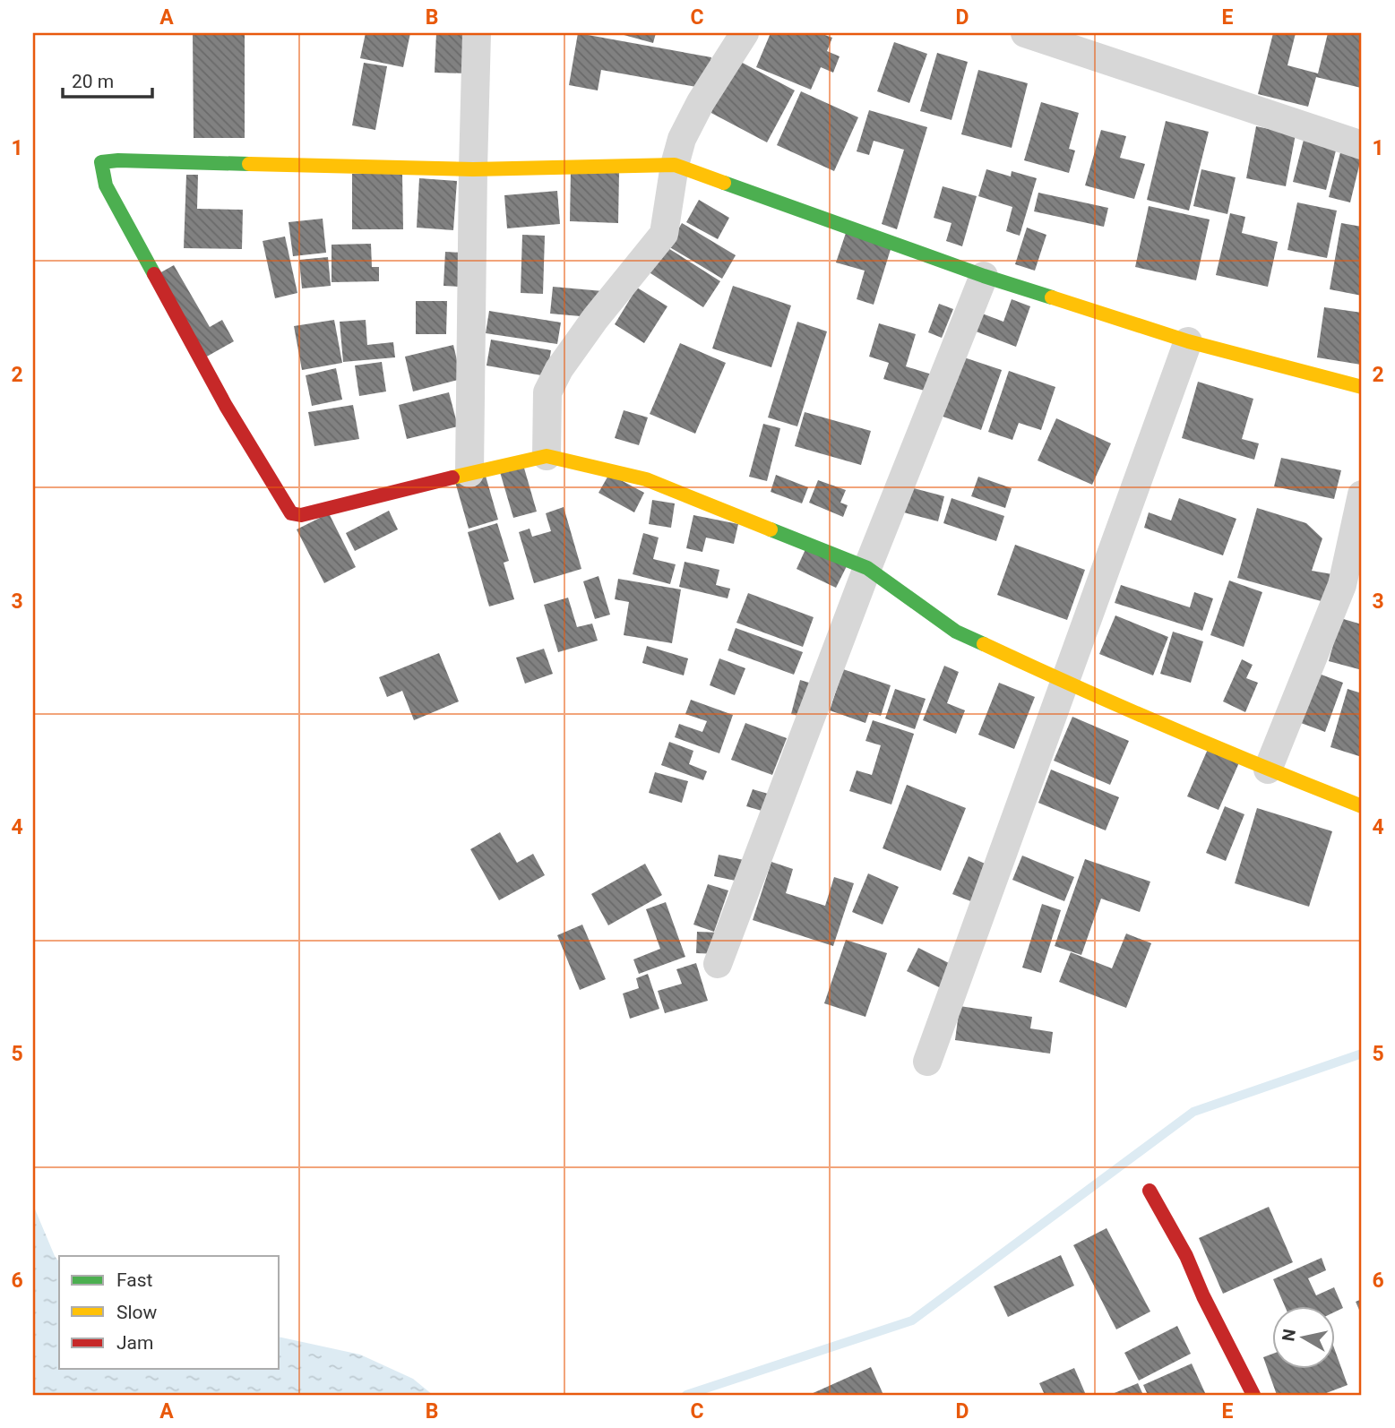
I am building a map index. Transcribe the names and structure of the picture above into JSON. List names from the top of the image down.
{
  "legend": ["Fast", "Slow", "Jam"],
  "scale_bar": "20 m",
  "north": "left",
  "grid": {
    "columns": [
      "A",
      "B",
      "C",
      "D",
      "E"
    ],
    "rows": [
      "1",
      "2",
      "3",
      "4",
      "5",
      "6"
    ]
  }
}
